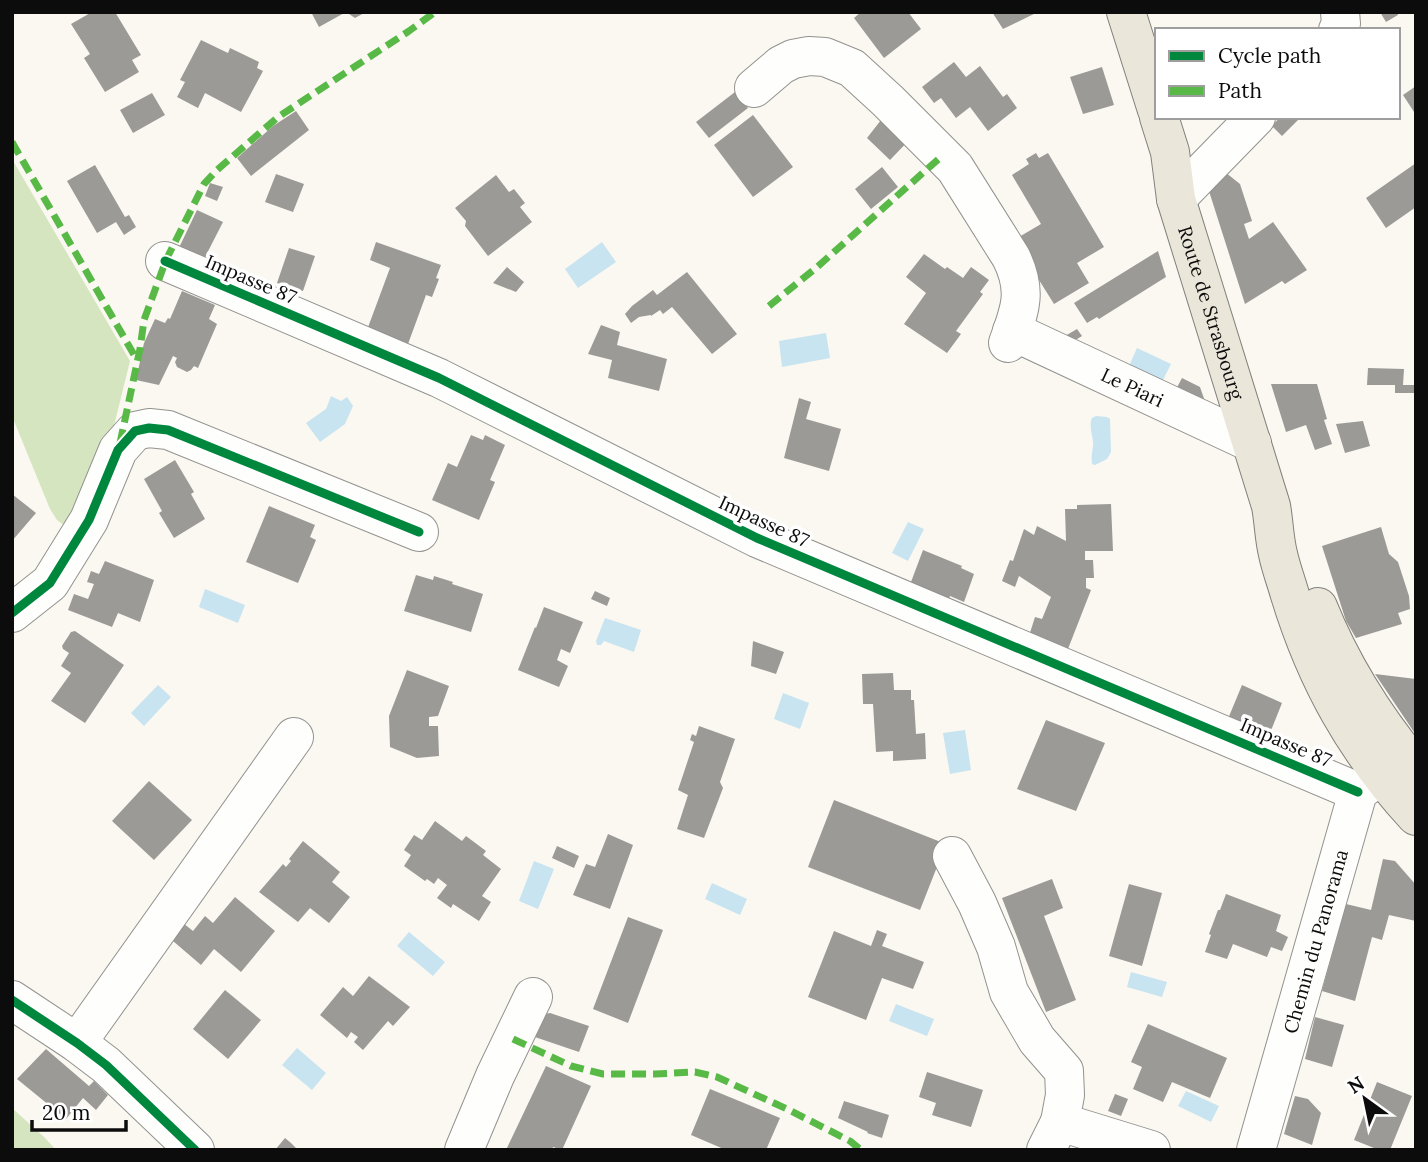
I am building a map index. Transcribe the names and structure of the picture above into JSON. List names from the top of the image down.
{
  "streets": {
    "main road": ["Route de Strasbourg"],
    "street": ["Impasse 87", "Le Piari", "Chemin du Panorama"]
  },
  "crossings": [
    ["Impasse 87", "Route de Strasbourg"],
    ["Impasse 87", "Chemin du Panorama"],
    ["Route de Strasbourg", "Le Piari"],
    ["Route de Strasbourg", "Chemin du Panorama"]
  ],
  "legend": ["Cycle path", "Path"],
  "scale_bar": "20 m",
  "north": "top left"
}
